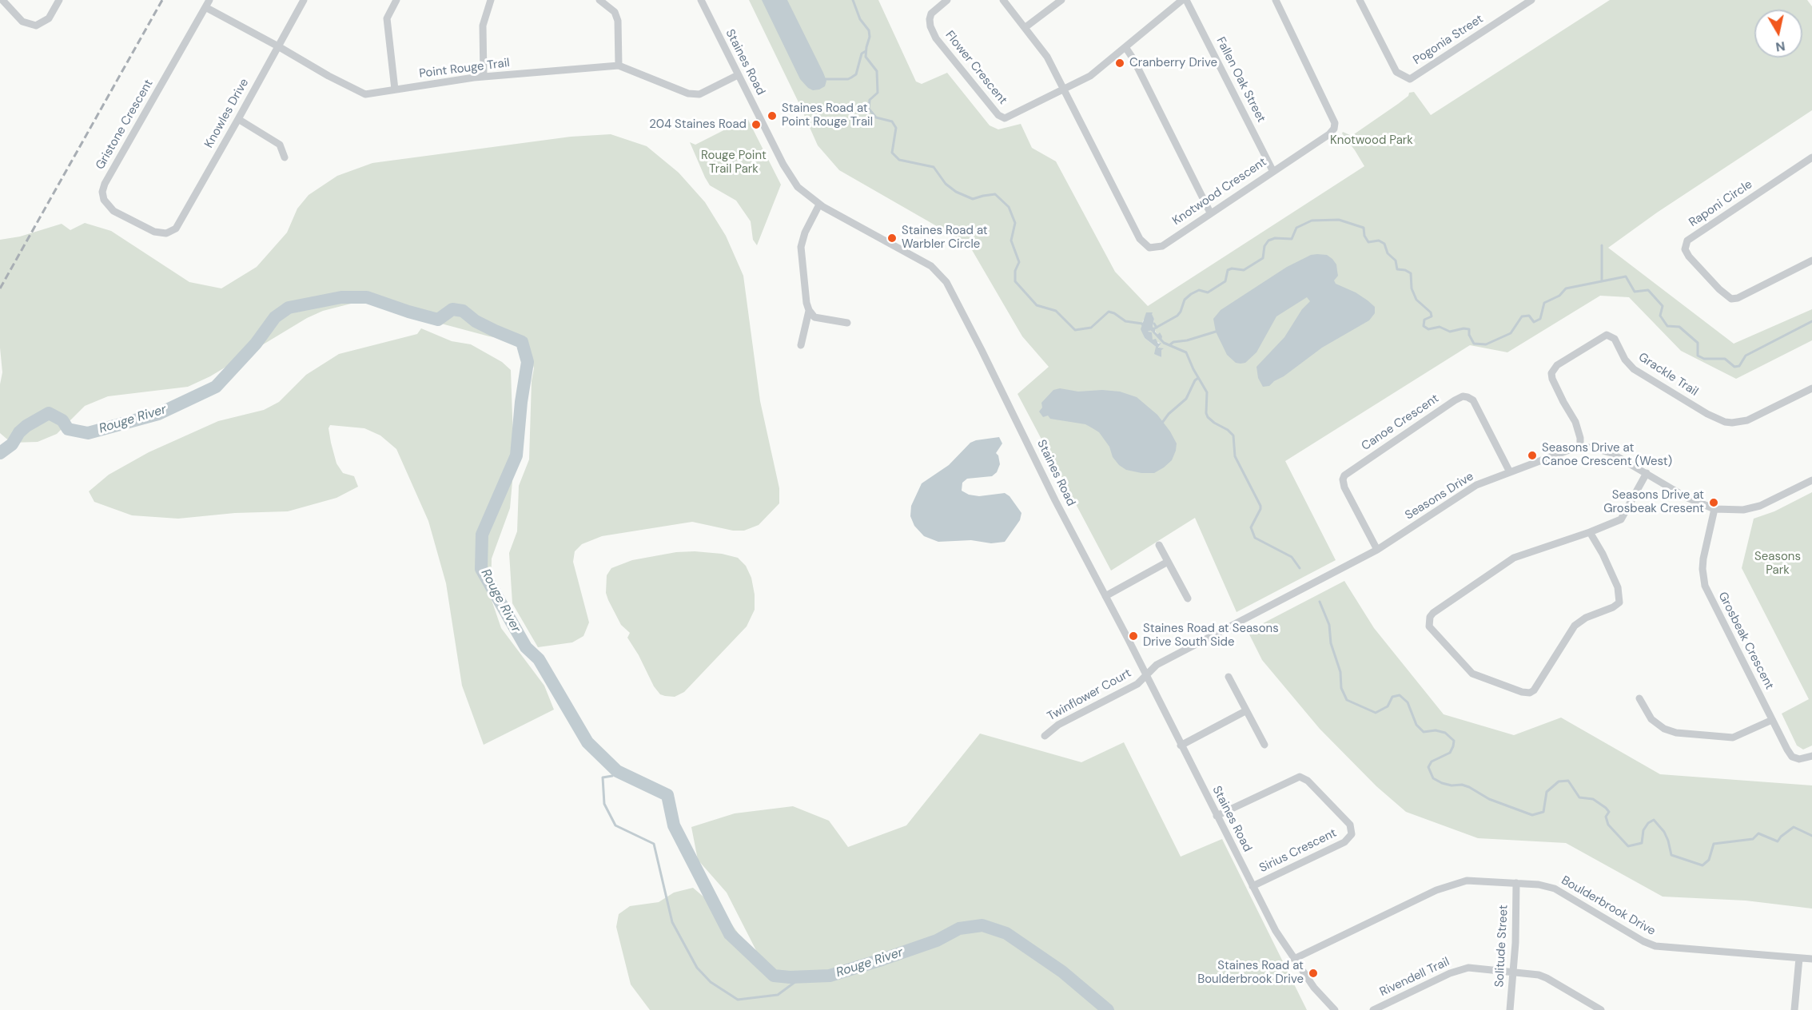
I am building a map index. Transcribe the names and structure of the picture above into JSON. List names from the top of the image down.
{
  "streets": {
    "street": [
      "Pogonia Street",
      "Staines Road",
      "Flower Crescent",
      "Point Rouge Trail",
      "Fallen Oak Street",
      "Knowles Drive",
      "Gristone Crescent",
      "Knotwood Crescent",
      "Raponi Circle",
      "Grackle Trail",
      "Canoe Crescent",
      "Seasons Drive",
      "Grosbeak Crescent",
      "Twinflower Court",
      "Sirius Crescent",
      "Boulderbrook Drive",
      "Solitude Street",
      "Rivendell Trail"
    ]
  },
  "crossings": [
    ["Staines Road", "Point Rouge Trail"],
    ["Staines Road", "Seasons Drive"],
    ["Staines Road", "Twinflower Court"],
    ["Staines Road", "Sirius Crescent"],
    ["Staines Road", "Boulderbrook Drive"],
    ["Flower Crescent", "Knotwood Crescent"],
    ["Point Rouge Trail", "Knowles Drive"],
    ["Point Rouge Trail", "Gristone Crescent"],
    ["Fallen Oak Street", "Knotwood Crescent"],
    ["Knowles Drive", "Gristone Crescent"],
    ["Grackle Trail", "Seasons Drive"],
    ["Canoe Crescent", "Seasons Drive"],
    ["Seasons Drive", "Twinflower Court"],
    ["Boulderbrook Drive", "Solitude Street"],
    ["Solitude Street", "Rivendell Trail"]
  ],
  "water": ["Rouge River"],
  "parks": ["Knotwood Park", "Rouge Point Trail Park", "Seasons Park"],
  "places": [
    "Cranberry Drive",
    "Staines Road at Point Rouge Trail",
    "204 Staines Road",
    "Staines Road at Warbler Circle",
    "Seasons Drive at Canoe Crescent (West)",
    "Seasons Drive at Grosbeak Cresent",
    "Staines Road at Seasons Drive South Side",
    "Staines Road at Boulderbrook Drive"
  ],
  "north": "bottom"
}
